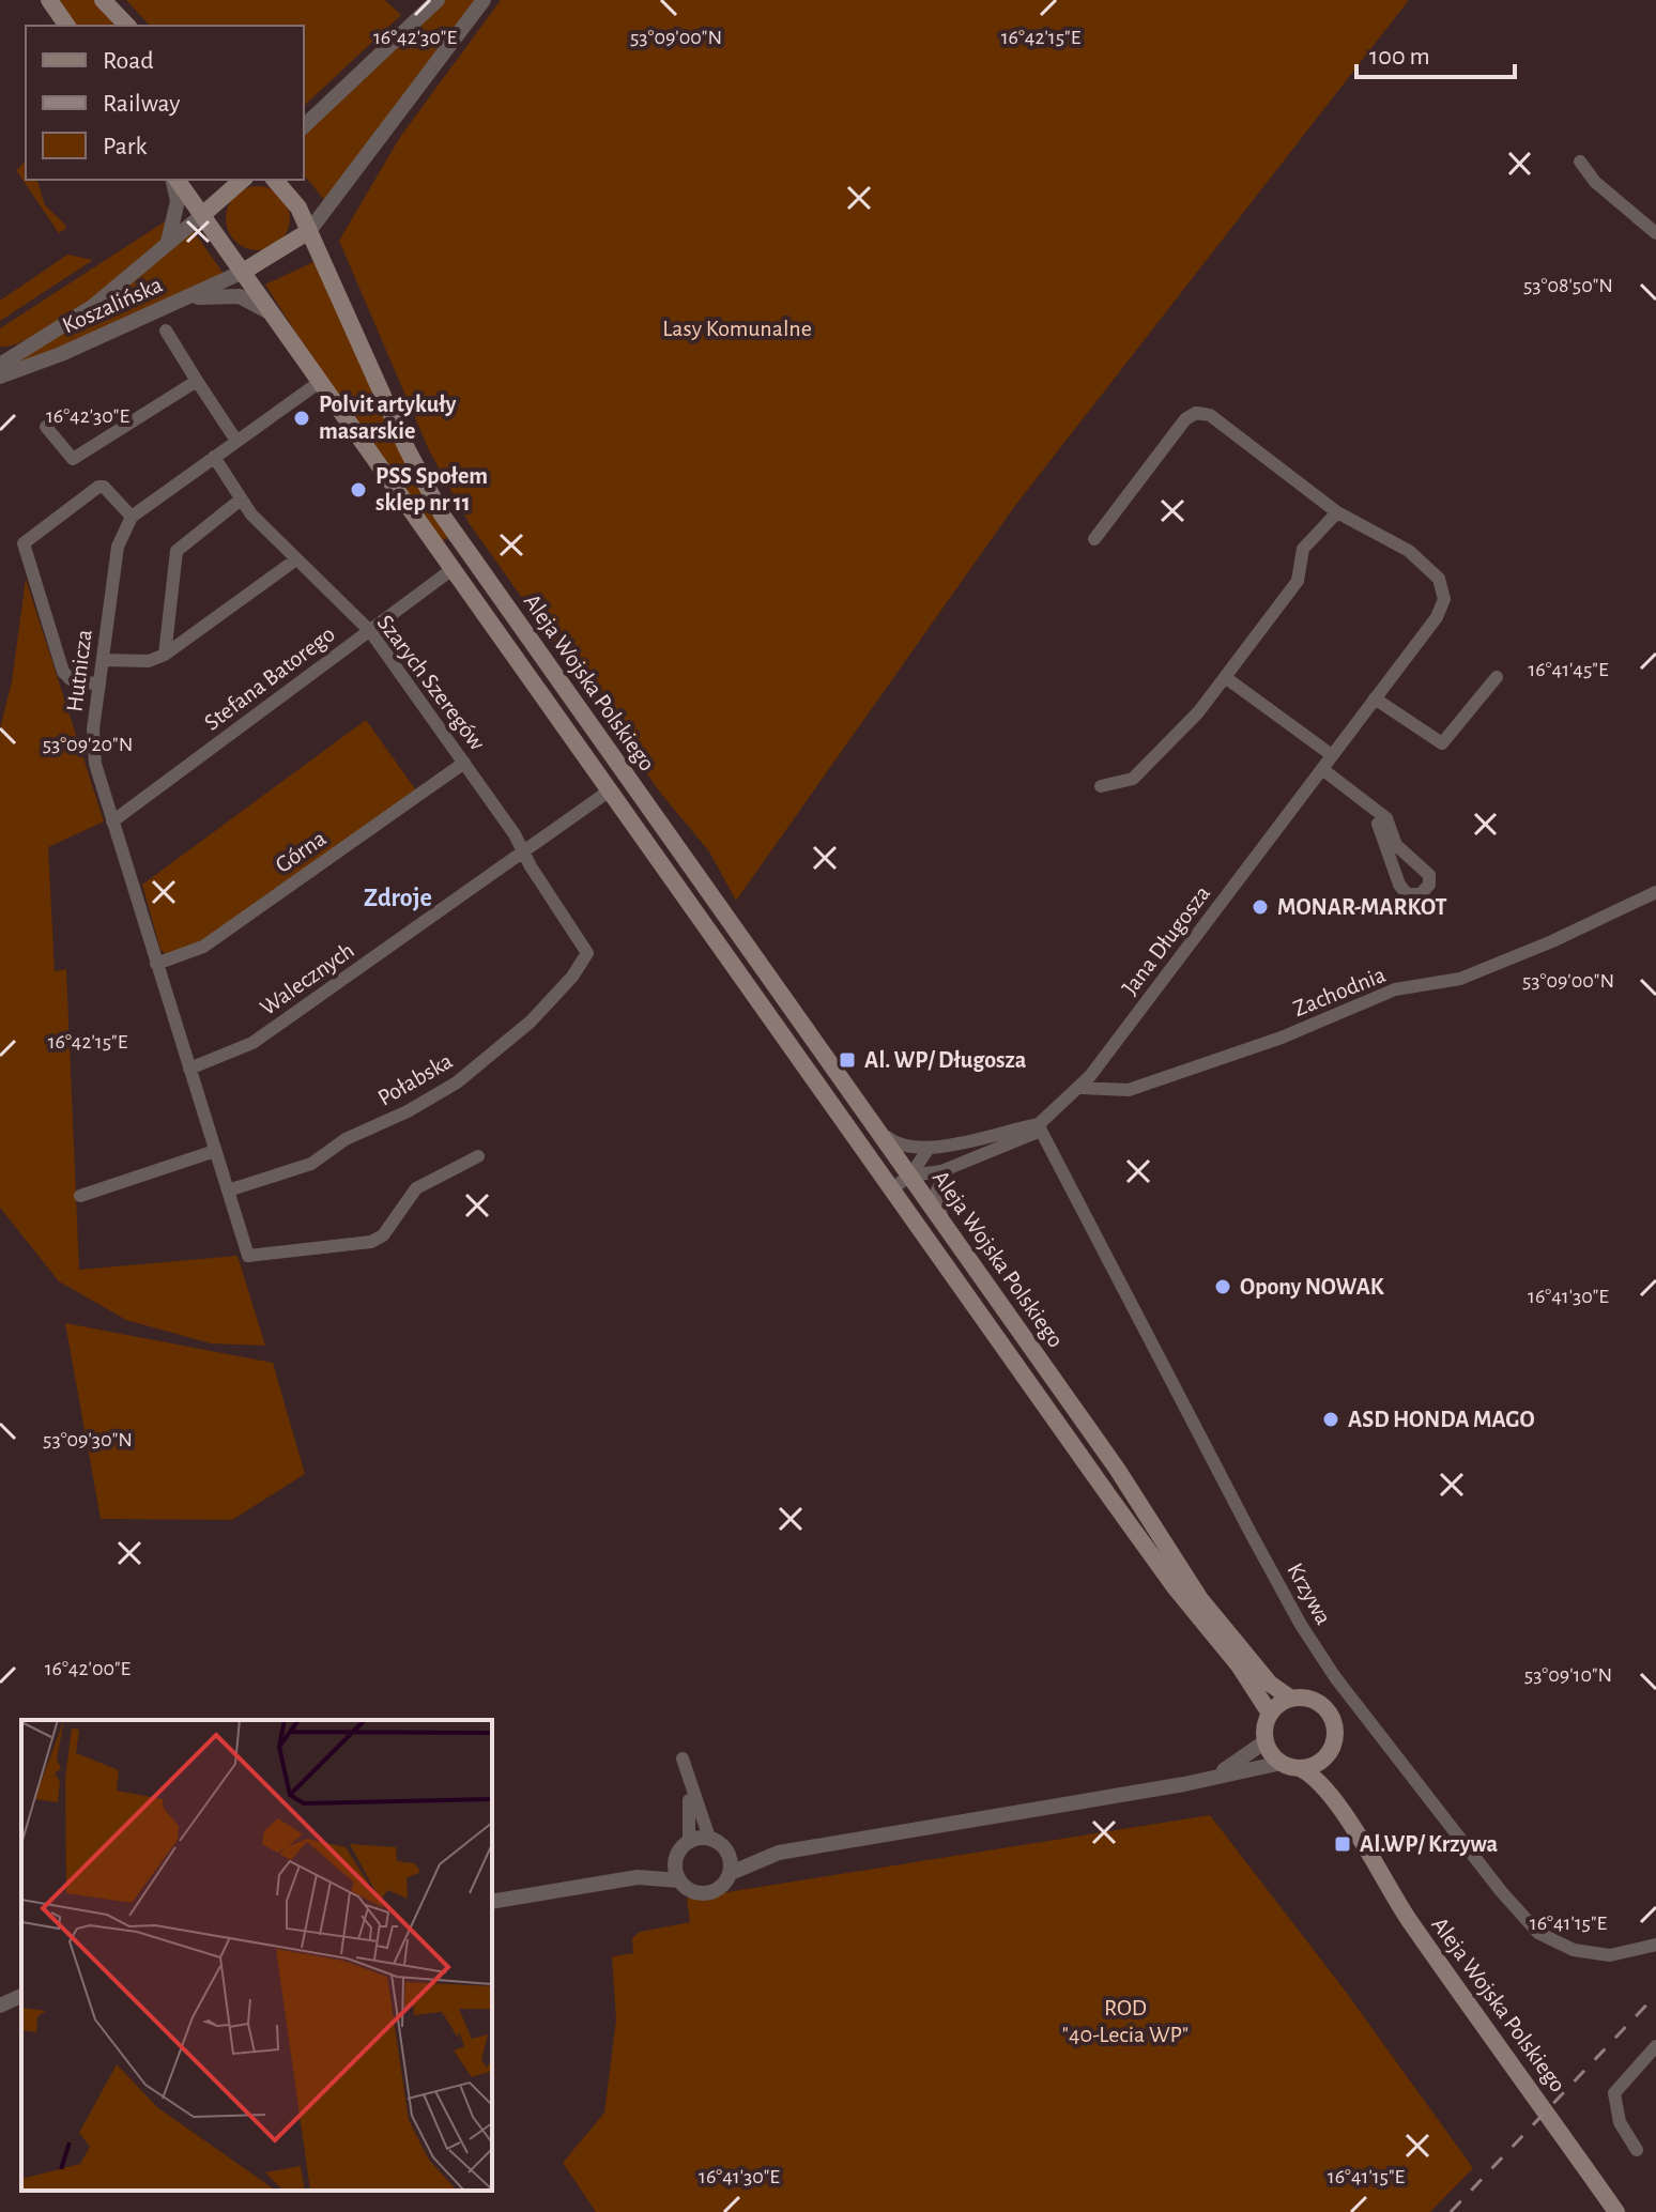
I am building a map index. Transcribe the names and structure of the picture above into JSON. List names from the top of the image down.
{
  "streets": {
    "main road": ["Aleja Wojska Polskiego"],
    "street": [
      "Koszalińska",
      "Hutnicza",
      "Stefana Batorego",
      "Szarych Szeregów",
      "Górna",
      "Jana Długosza",
      "Walecznych",
      "Zachodnia",
      "Połabska",
      "Krzywa"
    ]
  },
  "crossings": [
    ["Koszalińska", "Aleja Wojska Polskiego"],
    ["Hutnicza", "Stefana Batorego"],
    ["Hutnicza", "Górna"],
    ["Hutnicza", "Walecznych"],
    ["Hutnicza", "Połabska"],
    ["Stefana Batorego", "Szarych Szeregów"],
    ["Stefana Batorego", "Aleja Wojska Polskiego"],
    ["Szarych Szeregów", "Górna"],
    ["Szarych Szeregów", "Walecznych"],
    ["Szarych Szeregów", "Połabska"],
    ["Aleja Wojska Polskiego", "Walecznych"],
    ["Jana Długosza", "Zachodnia"],
    ["Jana Długosza", "Krzywa"]
  ],
  "districts": ["Zdroje"],
  "parks": ["Lasy Komunalne", "ROD \"40-Lecia WP\""],
  "places": {
    "other": [
      "Polvit artykuły masarskie",
      "PSS Społem sklep nr 11",
      "MONAR-MARKOT",
      "Opony NOWAK",
      "ASD HONDA MAGO"
    ],
    "transit": ["Al. WP/ Długosza", "Al.WP/ Krzywa"]
  },
  "legend": ["Road", "Railway", "Park"],
  "scale_bar": "100 m",
  "coordinates": [
    "16°42'30\"E",
    "53°09'00\"N",
    "16°42'15\"E",
    "53°08'50\"N",
    "16°41'45\"E",
    "53°09'20\"N",
    "16°41'30\"E",
    "53°09'30\"N",
    "16°42'00\"E",
    "53°09'10\"N",
    "16°41'15\"E"
  ]
}
